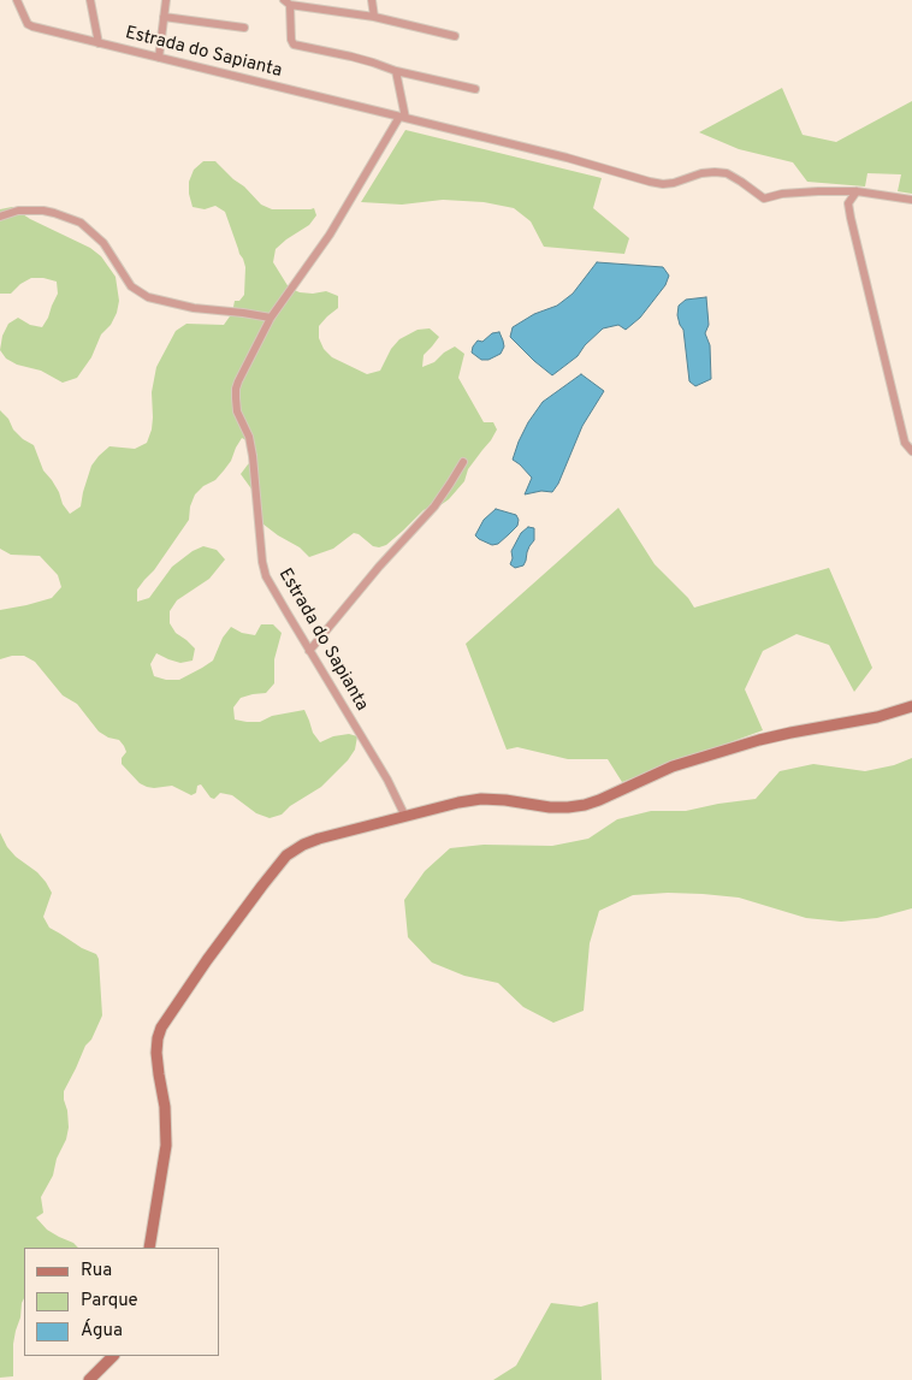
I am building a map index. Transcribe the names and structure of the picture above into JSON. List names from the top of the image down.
{
  "streets": {
    "street": ["Estrada do Sapianta"]
  },
  "legend": ["Rua", "Parque", "Água"]
}
